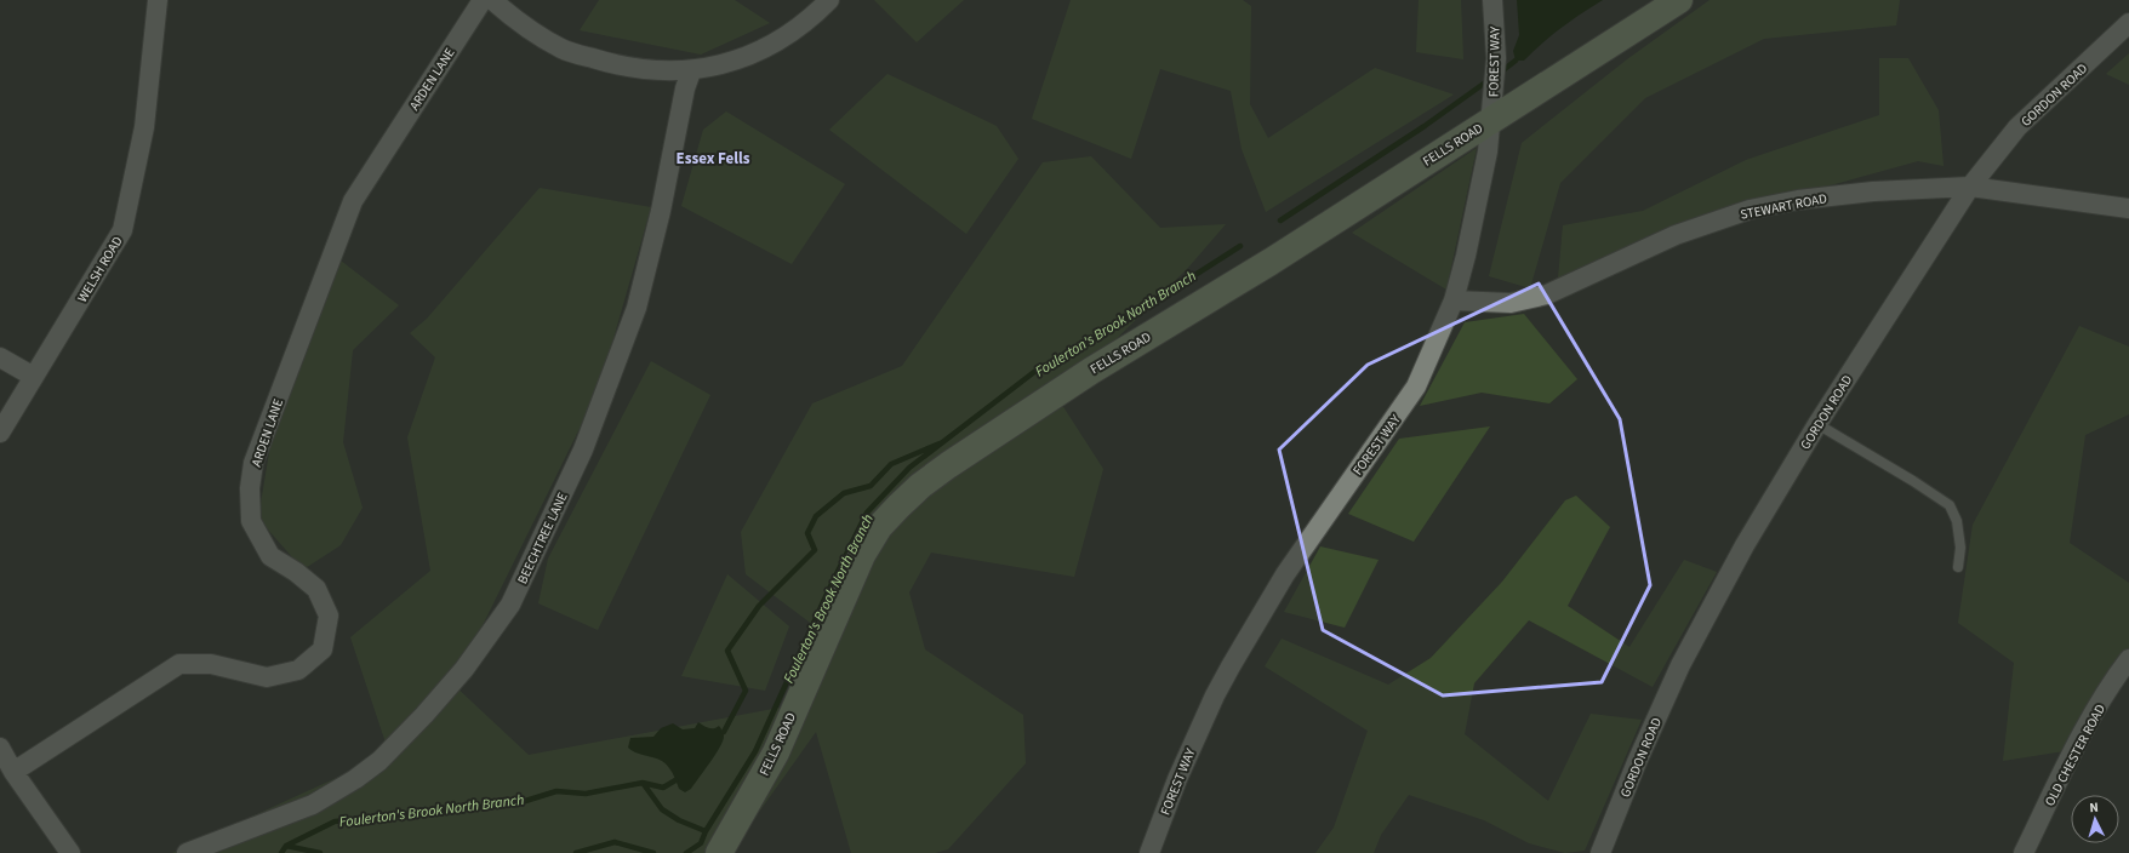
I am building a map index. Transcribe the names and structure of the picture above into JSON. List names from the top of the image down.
{
  "streets": {
    "street": [
      "FOREST WAY",
      "ARDEN LANE",
      "GORDON ROAD",
      "FELLS ROAD",
      "STEWART ROAD",
      "WELSH ROAD",
      "BEECHTREE LANE",
      "OLD CHESTER ROAD"
    ]
  },
  "crossings": [
    ["FOREST WAY", "FELLS ROAD"],
    ["FOREST WAY", "STEWART ROAD"],
    ["GORDON ROAD", "STEWART ROAD"]
  ],
  "districts": ["Essex Fells"],
  "water": ["Foulerton's Brook North Branch"],
  "north": "top"
}
